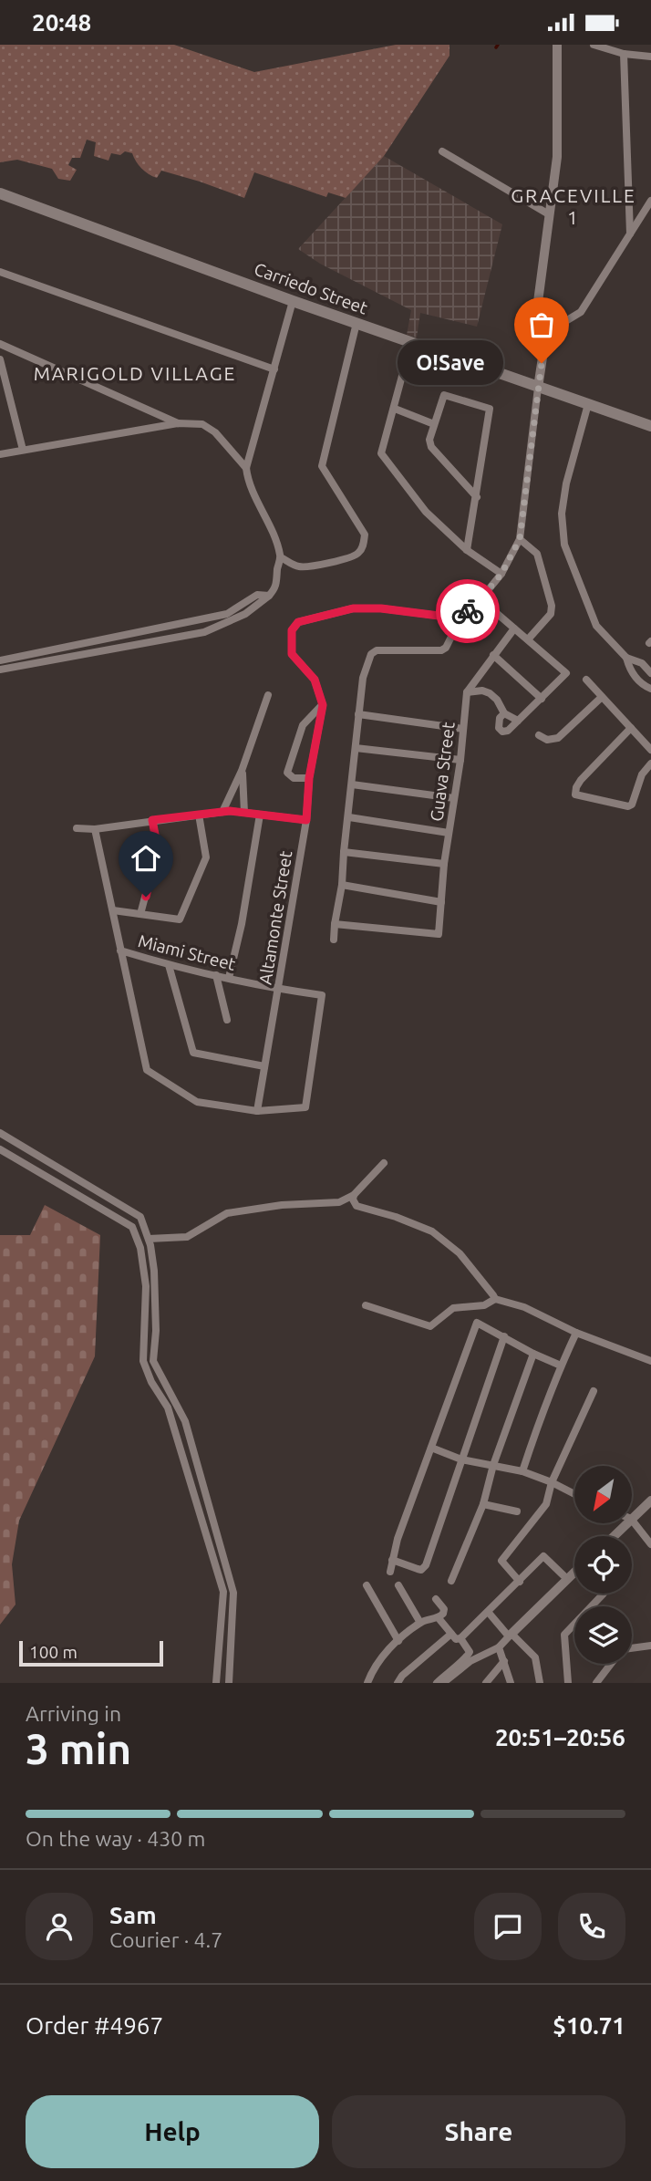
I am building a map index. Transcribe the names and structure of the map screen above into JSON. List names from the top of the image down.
{
  "streets": {
    "main road": ["Carriedo Street"],
    "street": ["Guava Street", "Altamonte Street", "Miami Street"]
  },
  "crossings": [
    ["Altamonte Street", "Miami Street"]
  ],
  "districts": ["GRACEVILLE 1", "MARIGOLD VILLAGE"],
  "places": ["O!Save"],
  "scale_bar": "100 m",
  "north": "bottom left",
  "page": {
    "status": "20:48",
    "bubble": "O!Save",
    "scale": "100 m",
    "heading": ["3 min", "Arriving in", "20:51–20:56"],
    "panel": [
      "Sam",
      "Courier · 4.7",
      "Order #4967",
      "$10.71"
    ],
    "bar": "On the way · 430 m",
    "buttons": ["Help", "Share"]
  }
}
